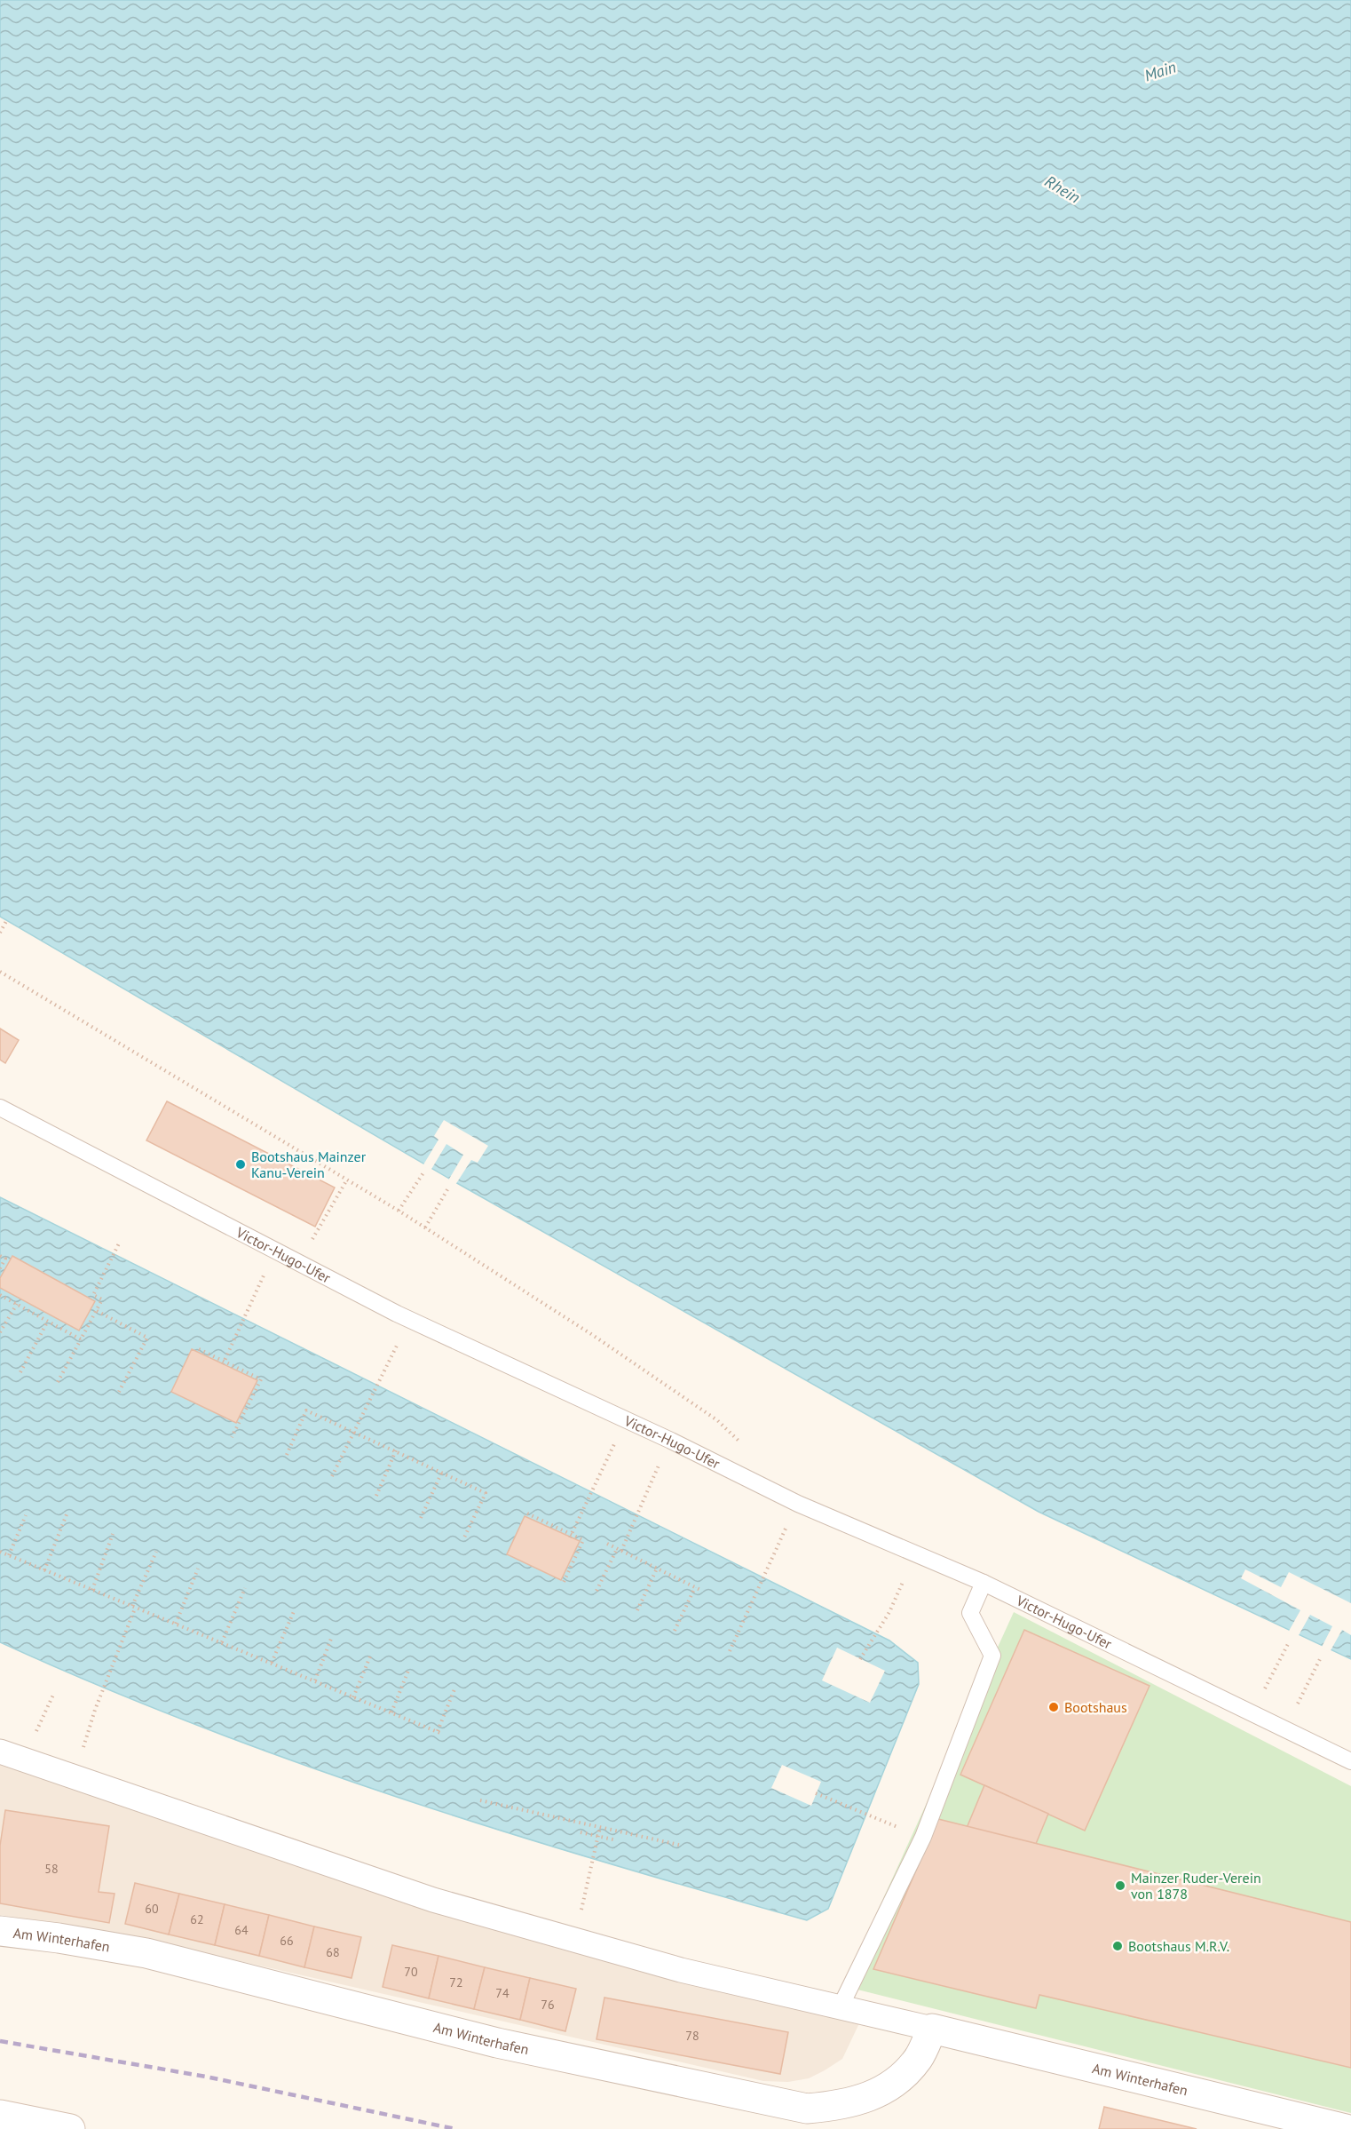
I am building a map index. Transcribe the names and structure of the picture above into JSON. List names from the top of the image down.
{
  "streets": {
    "street": ["Am Winterhafen"],
    "lane": ["Victor-Hugo-Ufer"]
  },
  "water": ["Main", "Rhein"],
  "places": [
    "Bootshaus Mainzer Kanu-Verein",
    "Bootshaus",
    "Mainzer Ruder-Verein von 1878",
    "Bootshaus M.R.V."
  ],
  "house_numbers": [
    "58",
    "60",
    "62",
    "64",
    "66",
    "68",
    "70",
    "72",
    "74",
    "76",
    "78"
  ]
}
